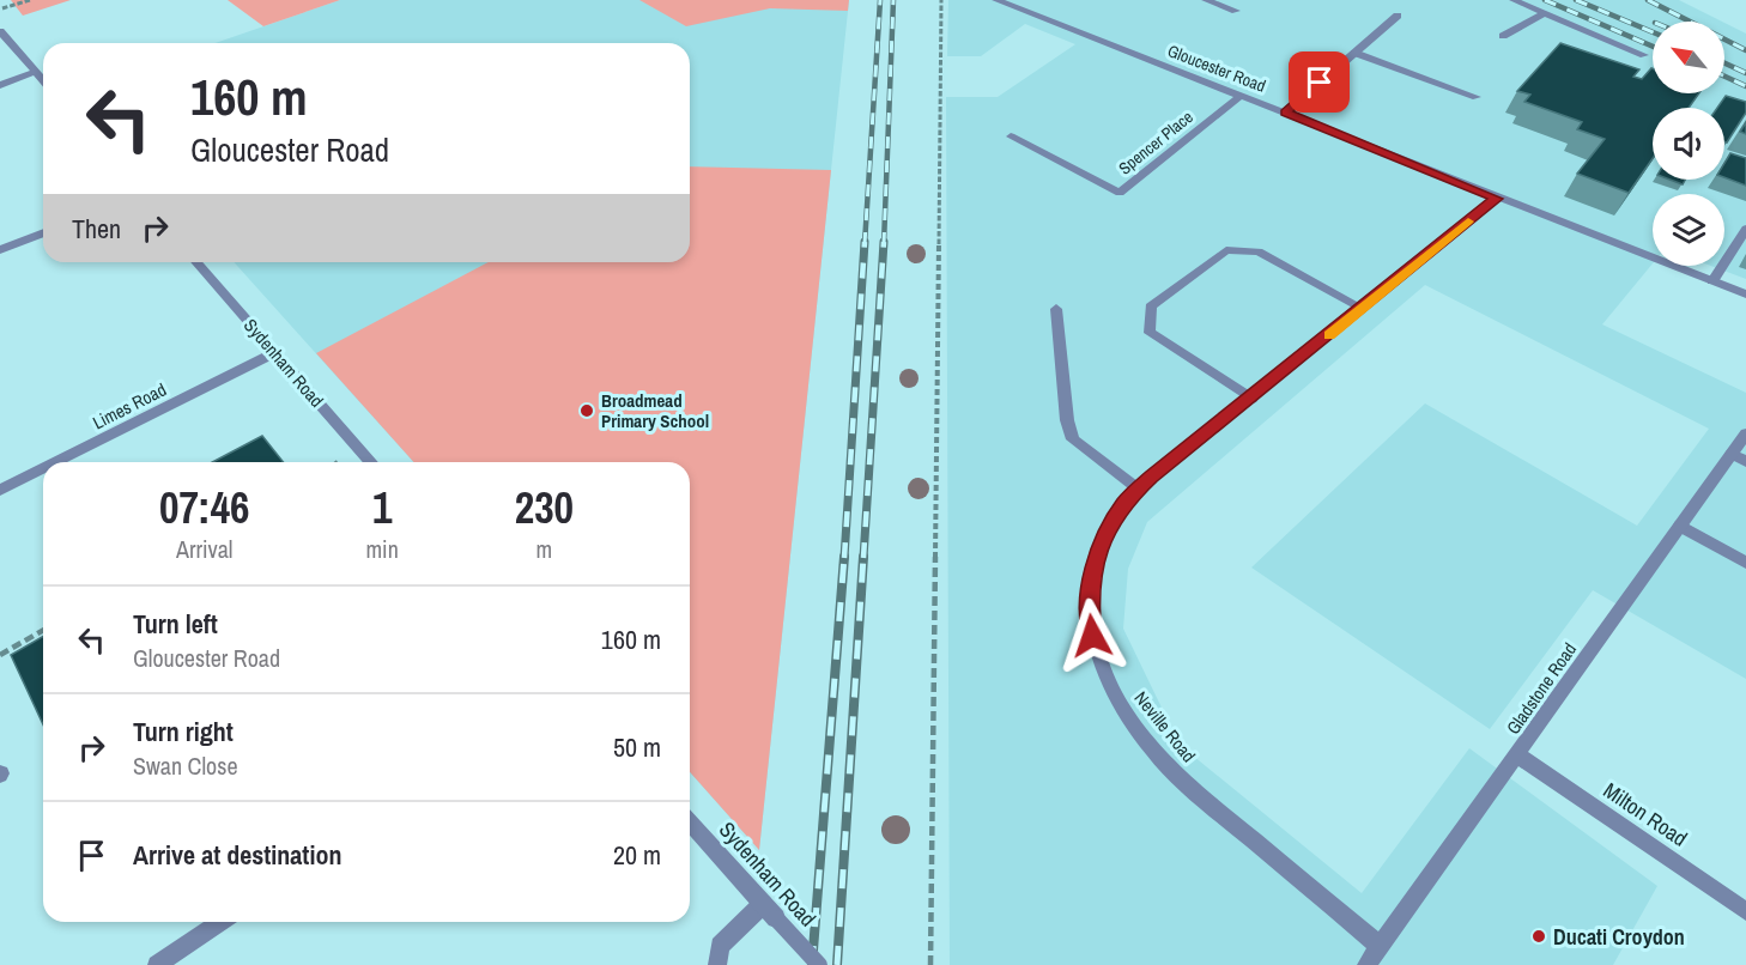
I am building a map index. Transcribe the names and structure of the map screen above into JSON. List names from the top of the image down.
{
  "streets": {
    "street": [
      "Gloucester Road",
      "Spencer Place",
      "Sydenham Road",
      "Limes Road",
      "Gladstone Road",
      "Neville Road",
      "Milton Road"
    ]
  },
  "crossings": [
    ["Gloucester Road", "Spencer Place"],
    ["Gloucester Road", "Neville Road"],
    ["Sydenham Road", "Limes Road"],
    ["Gladstone Road", "Neville Road"],
    ["Gladstone Road", "Milton Road"]
  ],
  "places": ["Broadmead Primary School", "Ducati Croydon"],
  "north": "top left",
  "page": {
    "turn": ["160 m", "Gloucester Road"],
    "then": "Then",
    "eta": [
      "07:46",
      "Arrival",
      "1",
      "min",
      "230",
      "m"
    ],
    "list": [
      {
        "name": "Turn left",
        "note": "Gloucester Road",
        "value": "160 m"
      },
      {
        "name": "Turn right",
        "note": "Swan Close",
        "value": "50 m"
      },
      {
        "name": "Arrive at destination",
        "value": "20 m"
      }
    ]
  }
}
